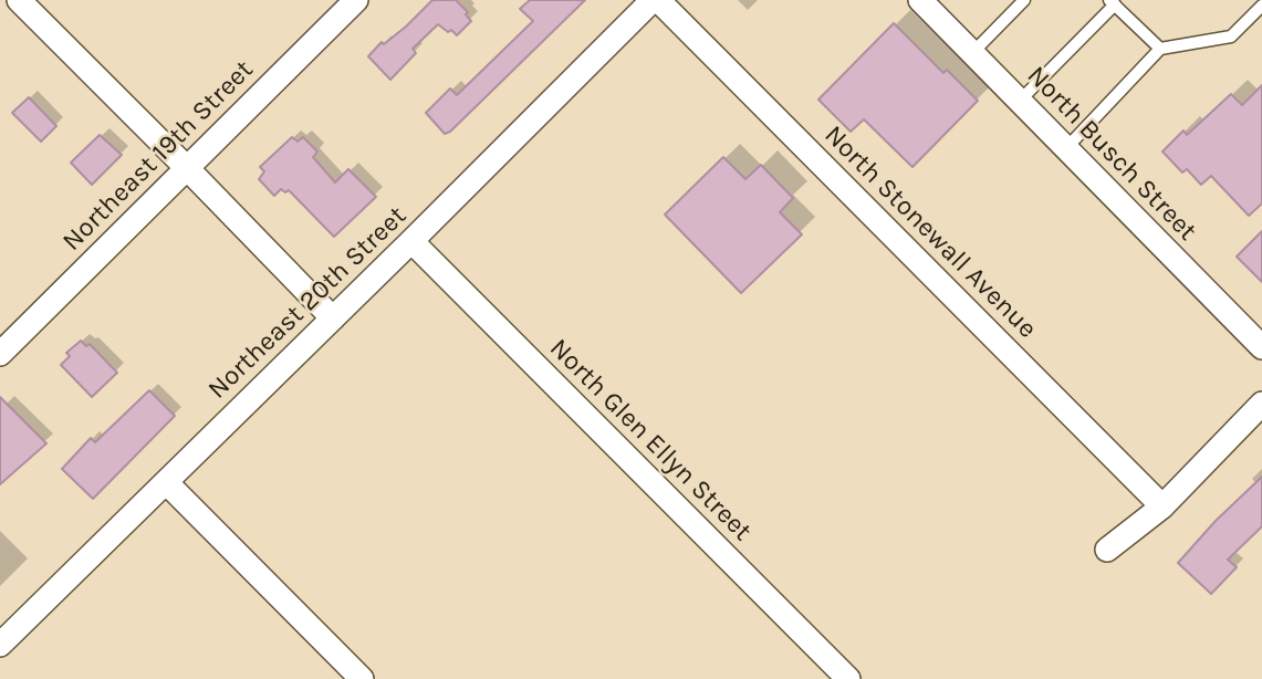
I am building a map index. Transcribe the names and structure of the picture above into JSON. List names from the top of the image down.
{
  "streets": {
    "street": [
      "North Busch Street",
      "Northeast 19th Street",
      "North Stonewall Avenue",
      "Northeast 20th Street",
      "North Glen Ellyn Street"
    ]
  },
  "crossings": [
    ["North Stonewall Avenue", "Northeast 20th Street"],
    ["Northeast 20th Street", "North Glen Ellyn Street"]
  ]
}
